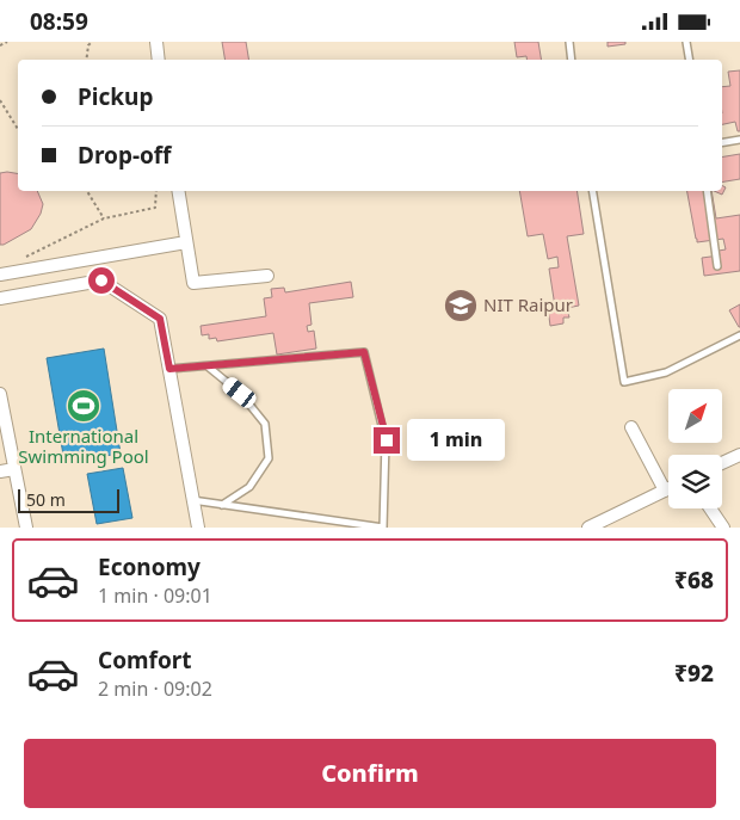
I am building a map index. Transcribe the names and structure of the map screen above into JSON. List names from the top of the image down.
{
  "places": {
    "school or university": ["NIT Raipur"],
    "sports": ["International Swimming Pool"]
  },
  "scale_bar": "50 m",
  "north": "top right",
  "page": {
    "status": "08:59",
    "banner": ["Pickup", "Drop-off"],
    "bubble": "1 min",
    "scale": "50 m",
    "list": [
      {
        "name": "Economy",
        "note": "1 min · 09:01",
        "value": "₹68"
      },
      {
        "name": "Comfort",
        "note": "2 min · 09:02",
        "value": "₹92"
      }
    ],
    "buttons": "Confirm"
  }
}
